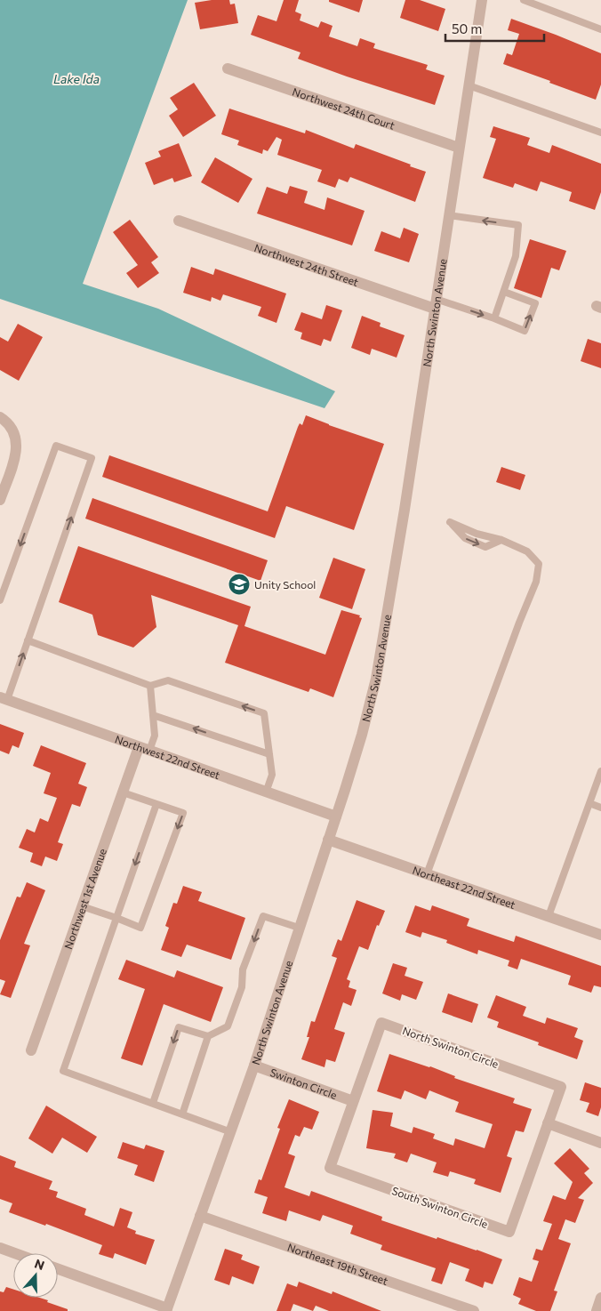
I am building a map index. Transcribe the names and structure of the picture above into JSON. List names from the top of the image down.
{
  "streets": {
    "street": [
      "Northwest 24th Court",
      "Northwest 24th Street",
      "North Swinton Avenue",
      "Northwest 22nd Street",
      "Northeast 22nd Street",
      "Northwest 1st Avenue",
      "North Swinton Circle",
      "Swinton Circle",
      "South Swinton Circle",
      "Northeast 19th Street"
    ]
  },
  "crossings": [
    ["Northwest 24th Court", "North Swinton Avenue"],
    ["Northwest 24th Street", "North Swinton Avenue"],
    ["North Swinton Avenue", "Northwest 22nd Street"],
    ["North Swinton Avenue", "Northeast 22nd Street"],
    ["North Swinton Avenue", "Swinton Circle"],
    ["North Swinton Avenue", "Northeast 19th Street"],
    ["Northwest 22nd Street", "Northwest 1st Avenue"],
    ["North Swinton Circle", "Swinton Circle"],
    ["North Swinton Circle", "South Swinton Circle"],
    ["Swinton Circle", "South Swinton Circle"]
  ],
  "water": ["Lake Ida"],
  "places": {
    "school or university": ["Unity School"]
  },
  "scale_bar": "50 m",
  "north": "top"
}
